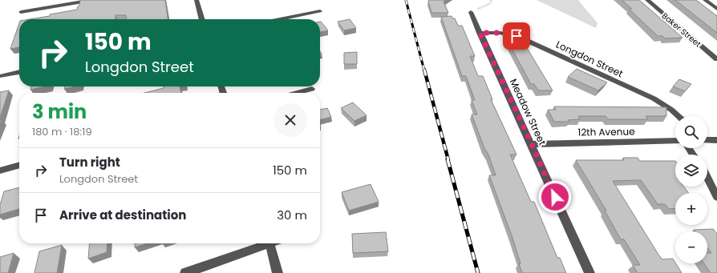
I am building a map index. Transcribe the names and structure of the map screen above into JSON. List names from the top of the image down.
{
  "streets": {
    "street": [
      "Baker Street",
      "Longdon Street",
      "Meadow Street",
      "12th Avenue"
    ]
  },
  "crossings": [
    ["Longdon Street", "Meadow Street"],
    ["Meadow Street", "12th Avenue"]
  ],
  "page": {
    "turn": ["150 m", "Longdon Street"],
    "heading": ["3 min", "180 m · 18:19"],
    "map_buttons": ["+", "−"],
    "list": [
      {
        "name": "Turn right",
        "note": "Longdon Street",
        "value": "150 m"
      },
      {
        "name": "Arrive at destination",
        "value": "30 m"
      }
    ]
  }
}
